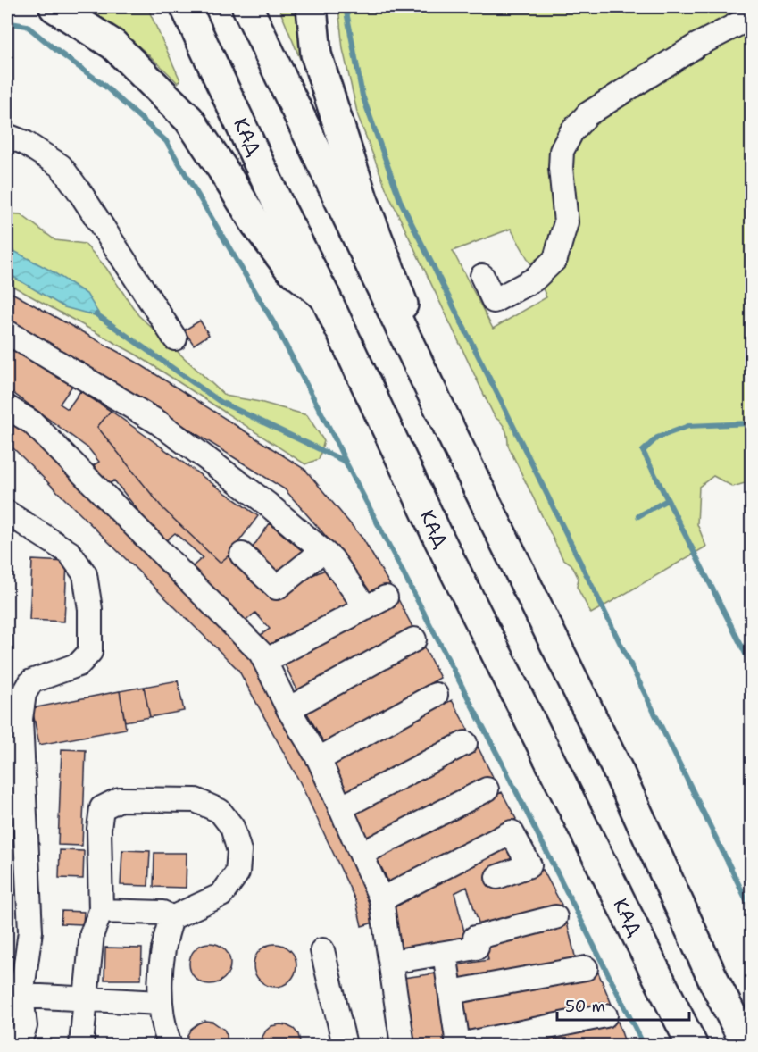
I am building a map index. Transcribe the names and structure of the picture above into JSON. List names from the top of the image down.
{
  "streets": {
    "main road": ["КАД"]
  },
  "scale_bar": "50 m"
}
